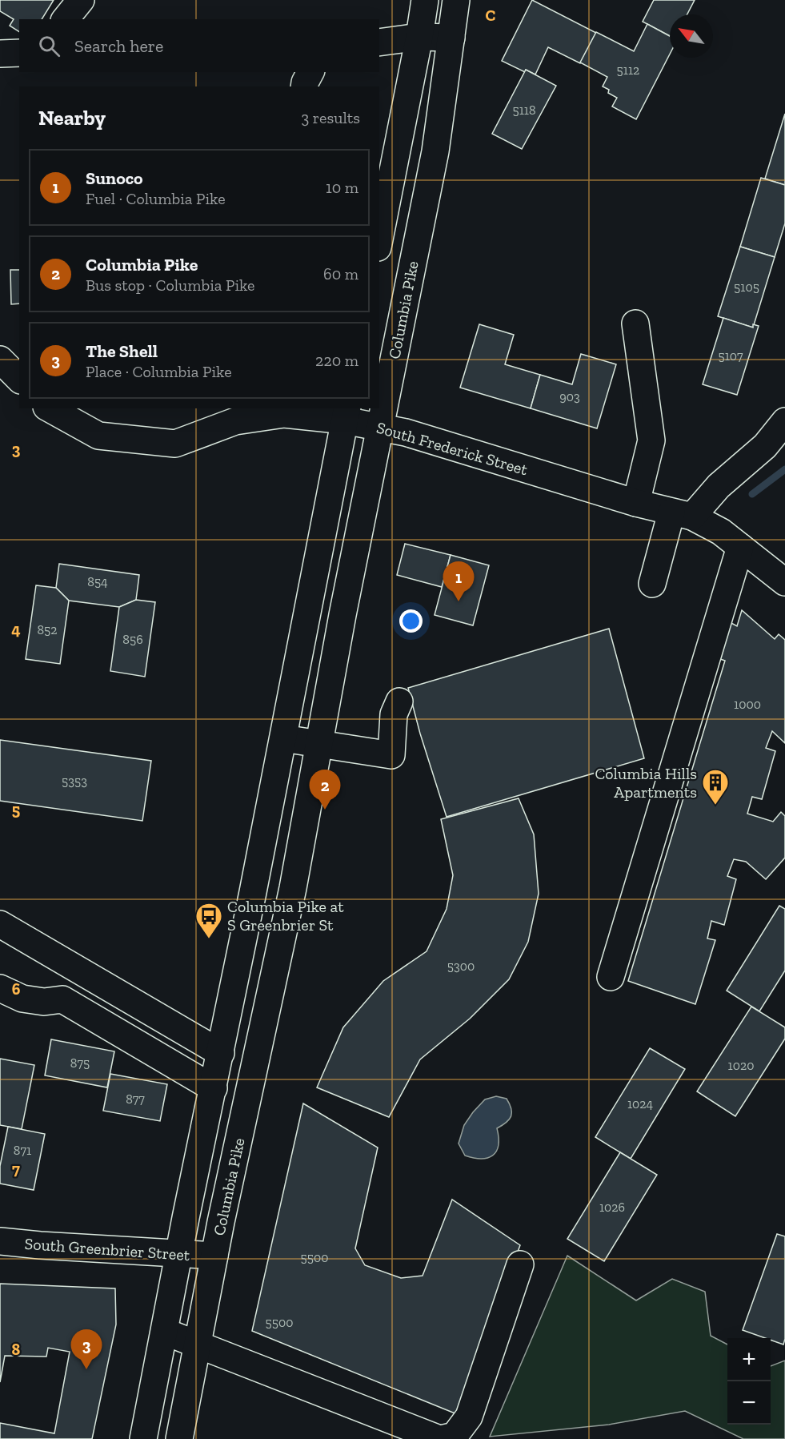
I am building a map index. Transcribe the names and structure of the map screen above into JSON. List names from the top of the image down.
{
  "streets": {
    "main road": ["Columbia Pike", "South Frederick Street", "South Greenbrier Street"]
  },
  "crossings": [
    ["Columbia Pike", "South Frederick Street"],
    ["Columbia Pike", "South Greenbrier Street"]
  ],
  "places": {
    "building": ["Columbia Hills Apartments"],
    "bus stop": ["Columbia Pike at S Greenbrier St"]
  },
  "house_numbers": [
    "5112",
    "5118",
    "5105",
    "5107",
    "903",
    "854",
    "852",
    "856",
    "1000",
    "5353",
    "5300",
    "875",
    "1020",
    "877",
    "1024",
    "871",
    "1026",
    "5500",
    "5500"
  ],
  "north": "top left",
  "page": {
    "search": "Search here",
    "heading": ["Nearby", "3 results"],
    "list": [
      {
        "mark": "1",
        "name": "Sunoco",
        "note": "Fuel · Columbia Pike",
        "value": "10 m"
      },
      {
        "mark": "2",
        "name": "Columbia Pike",
        "note": "Bus stop · Columbia Pike",
        "value": "60 m"
      },
      {
        "mark": "3",
        "name": "The Shell",
        "note": "Place · Columbia Pike",
        "value": "220 m"
      }
    ],
    "pins": ["1", "2", "3"],
    "map_buttons": ["+", "−"]
  },
  "grid": {
    "columns": ["C"],
    "rows": [
      "3",
      "4",
      "5",
      "6",
      "7",
      "8"
    ]
  }
}
